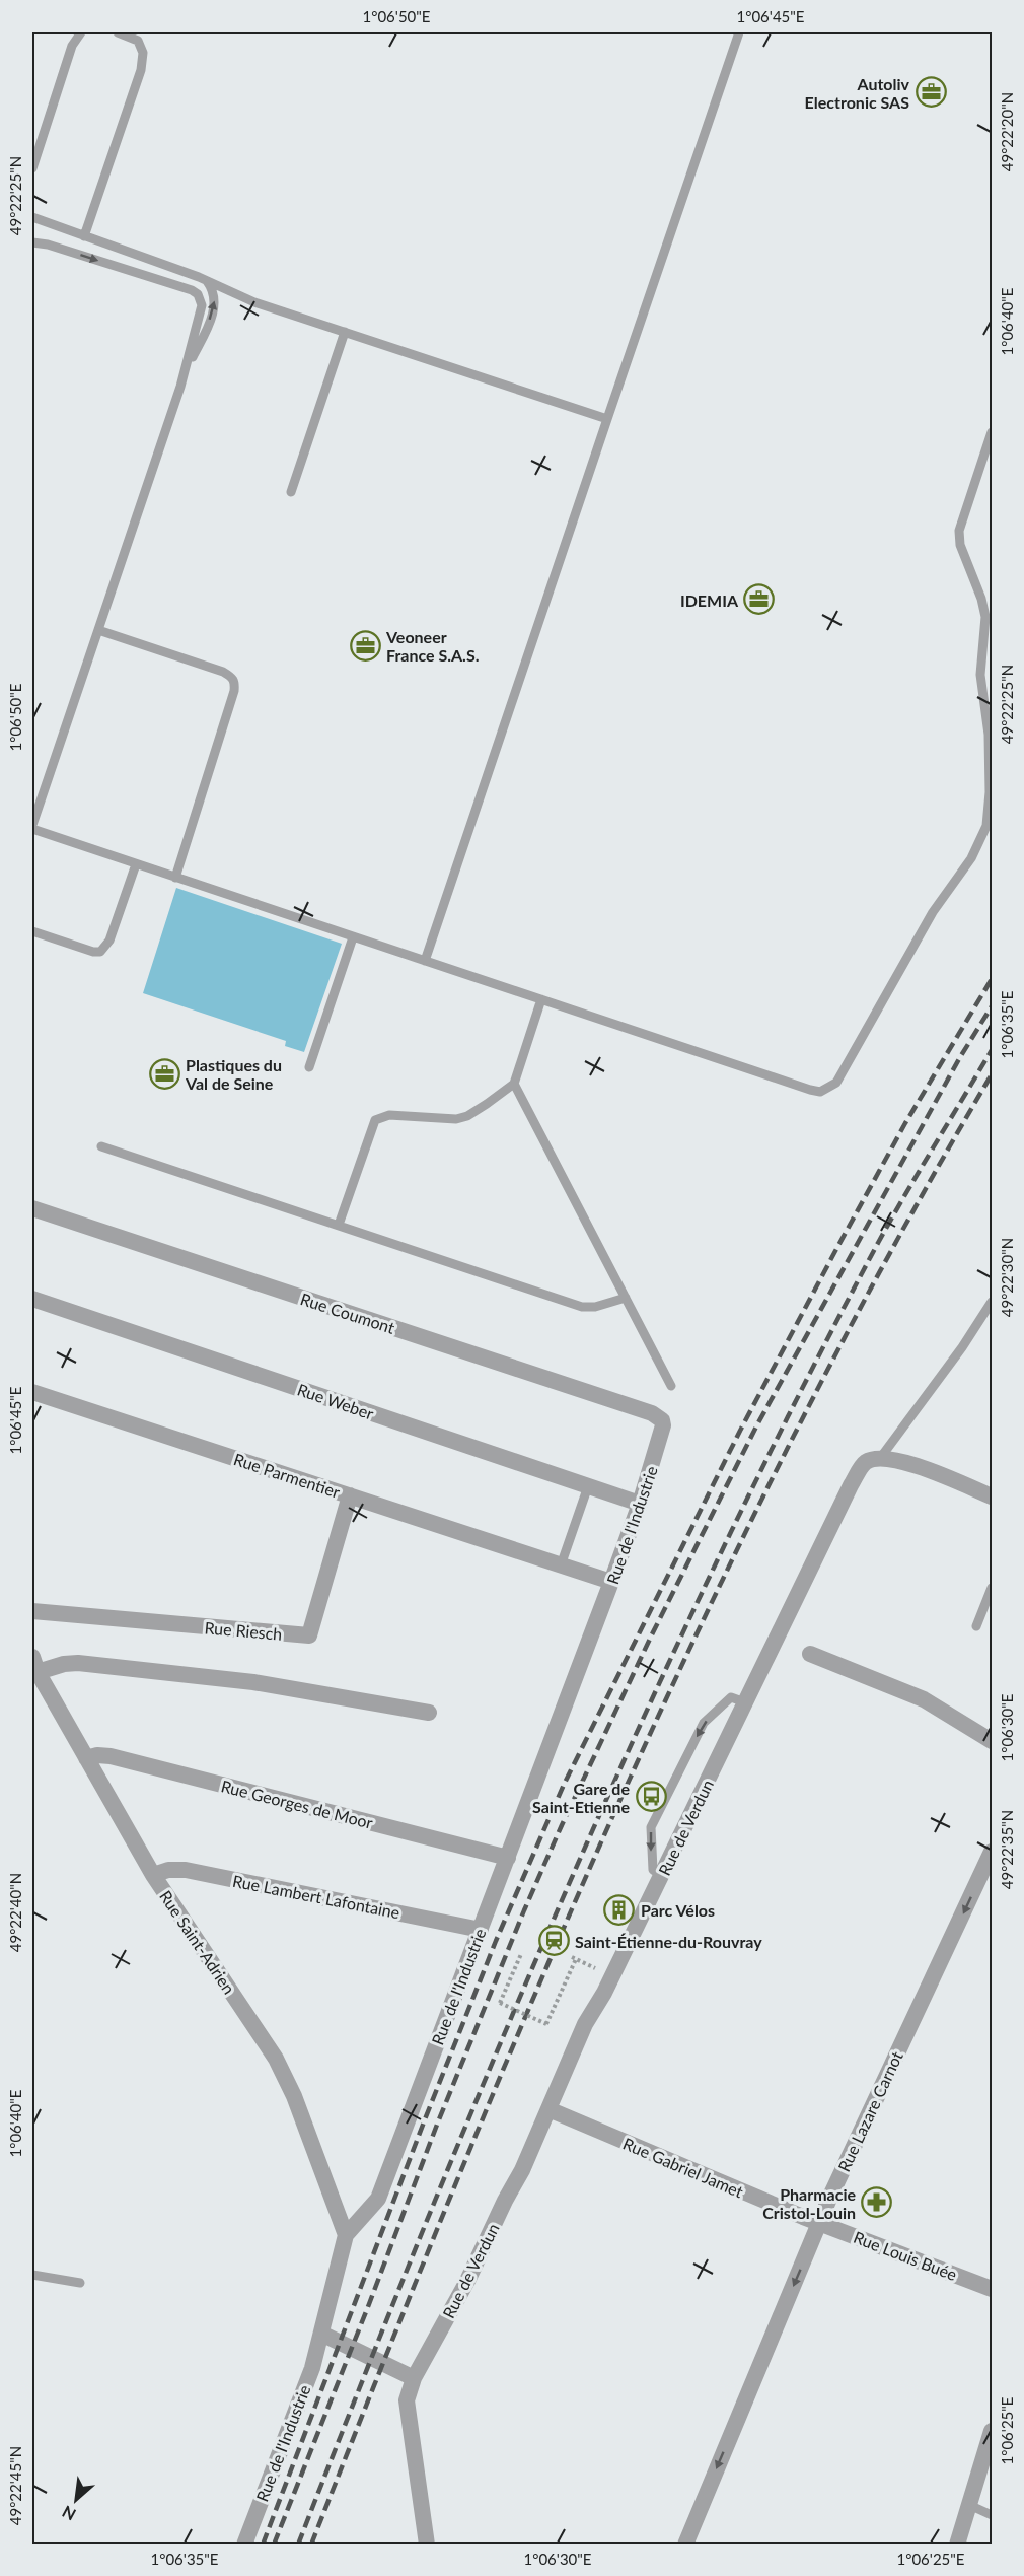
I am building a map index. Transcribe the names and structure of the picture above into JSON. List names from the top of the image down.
{
  "streets": {
    "street": [
      "Rue Coumont",
      "Rue Weber",
      "Rue Parmentier",
      "Rue de l'Industrie",
      "Rue Riesch",
      "Rue Georges de Moor",
      "Rue de Verdun",
      "Rue Lambert Lafontaine",
      "Rue Saint-Adrien",
      "Rue Lazare Carnot",
      "Rue Gabriel Jamet",
      "Rue Louis Buée"
    ]
  },
  "crossings": [
    ["Rue Coumont", "Rue de l'Industrie"],
    ["Rue Weber", "Rue de l'Industrie"],
    ["Rue Parmentier", "Rue de l'Industrie"],
    ["Rue Parmentier", "Rue Riesch"],
    ["Rue de l'Industrie", "Rue Georges de Moor"],
    ["Rue de l'Industrie", "Rue Lambert Lafontaine"],
    ["Rue de l'Industrie", "Rue Saint-Adrien"],
    ["Rue Georges de Moor", "Rue Saint-Adrien"],
    ["Rue de Verdun", "Rue Gabriel Jamet"],
    ["Rue Lambert Lafontaine", "Rue Saint-Adrien"],
    ["Rue Lazare Carnot", "Rue Gabriel Jamet"],
    ["Rue Lazare Carnot", "Rue Louis Buée"],
    ["Rue Gabriel Jamet", "Rue Louis Buée"]
  ],
  "one_way": ["Rue Lazare Carnot"],
  "places": {
    "office": [
      "Autoliv Electronic SAS",
      "IDEMIA",
      "Veoneer France S.A.S.",
      "Plastiques du Val de Seine"
    ],
    "bus stop": ["Gare de Saint-Etienne"],
    "building": ["Parc Vélos"],
    "station": ["Saint-Étienne-du-Rouvray"],
    "pharmacy": ["Pharmacie Cristol-Louin"]
  },
  "north": "bottom left",
  "coordinates": [
    "1°06'50\"E",
    "1°06'45\"E",
    "49°22'20\"N",
    "49°22'25\"N",
    "1°06'40\"E",
    "1°06'35\"E",
    "49°22'30\"N",
    "1°06'30\"E",
    "49°22'35\"N",
    "49°22'40\"N",
    "1°06'25\"E",
    "49°22'45\"N"
  ]
}
